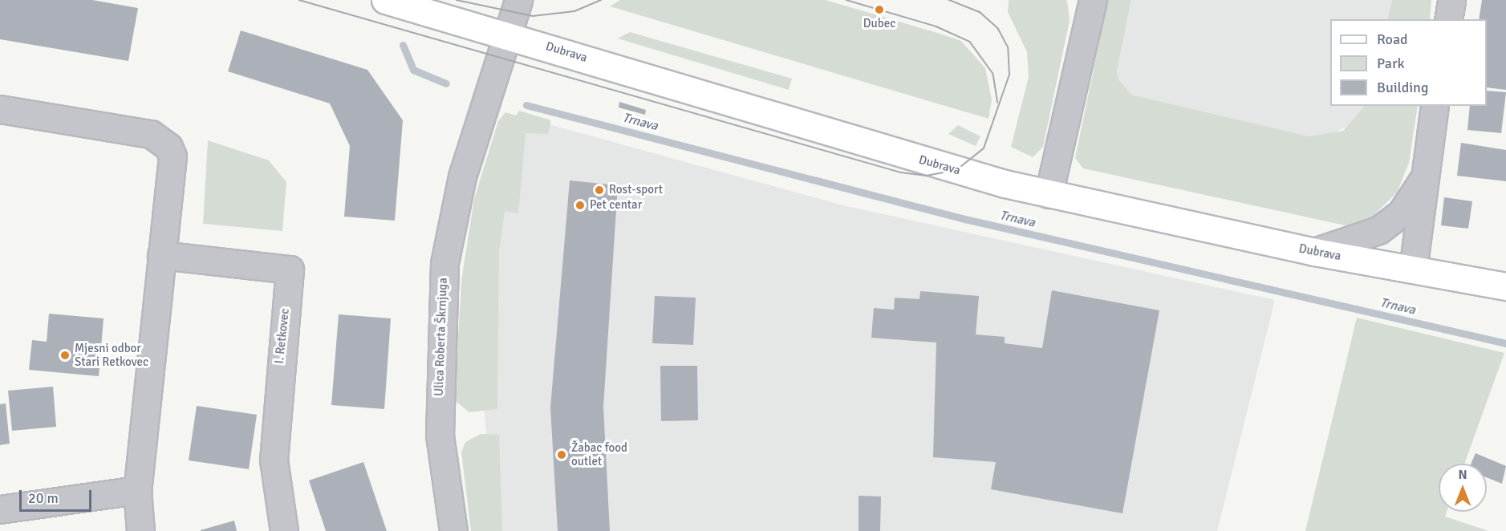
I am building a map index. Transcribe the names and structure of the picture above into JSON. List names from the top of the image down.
{
  "streets": {
    "main road": ["Dubrava"],
    "street": ["I. Retkovec", "Ulica Roberta Škrnjuga"]
  },
  "crossings": [
    ["Dubrava", "Ulica Roberta Škrnjuga"]
  ],
  "water": ["Trnava"],
  "places": [
    "Dubec",
    "Rost-sport",
    "Pet centar",
    "Mjesni odbor Stari Retkovec",
    "Žabac food outlet"
  ],
  "legend": ["Road", "Park", "Building"],
  "scale_bar": "20 m",
  "north": "top"
}
